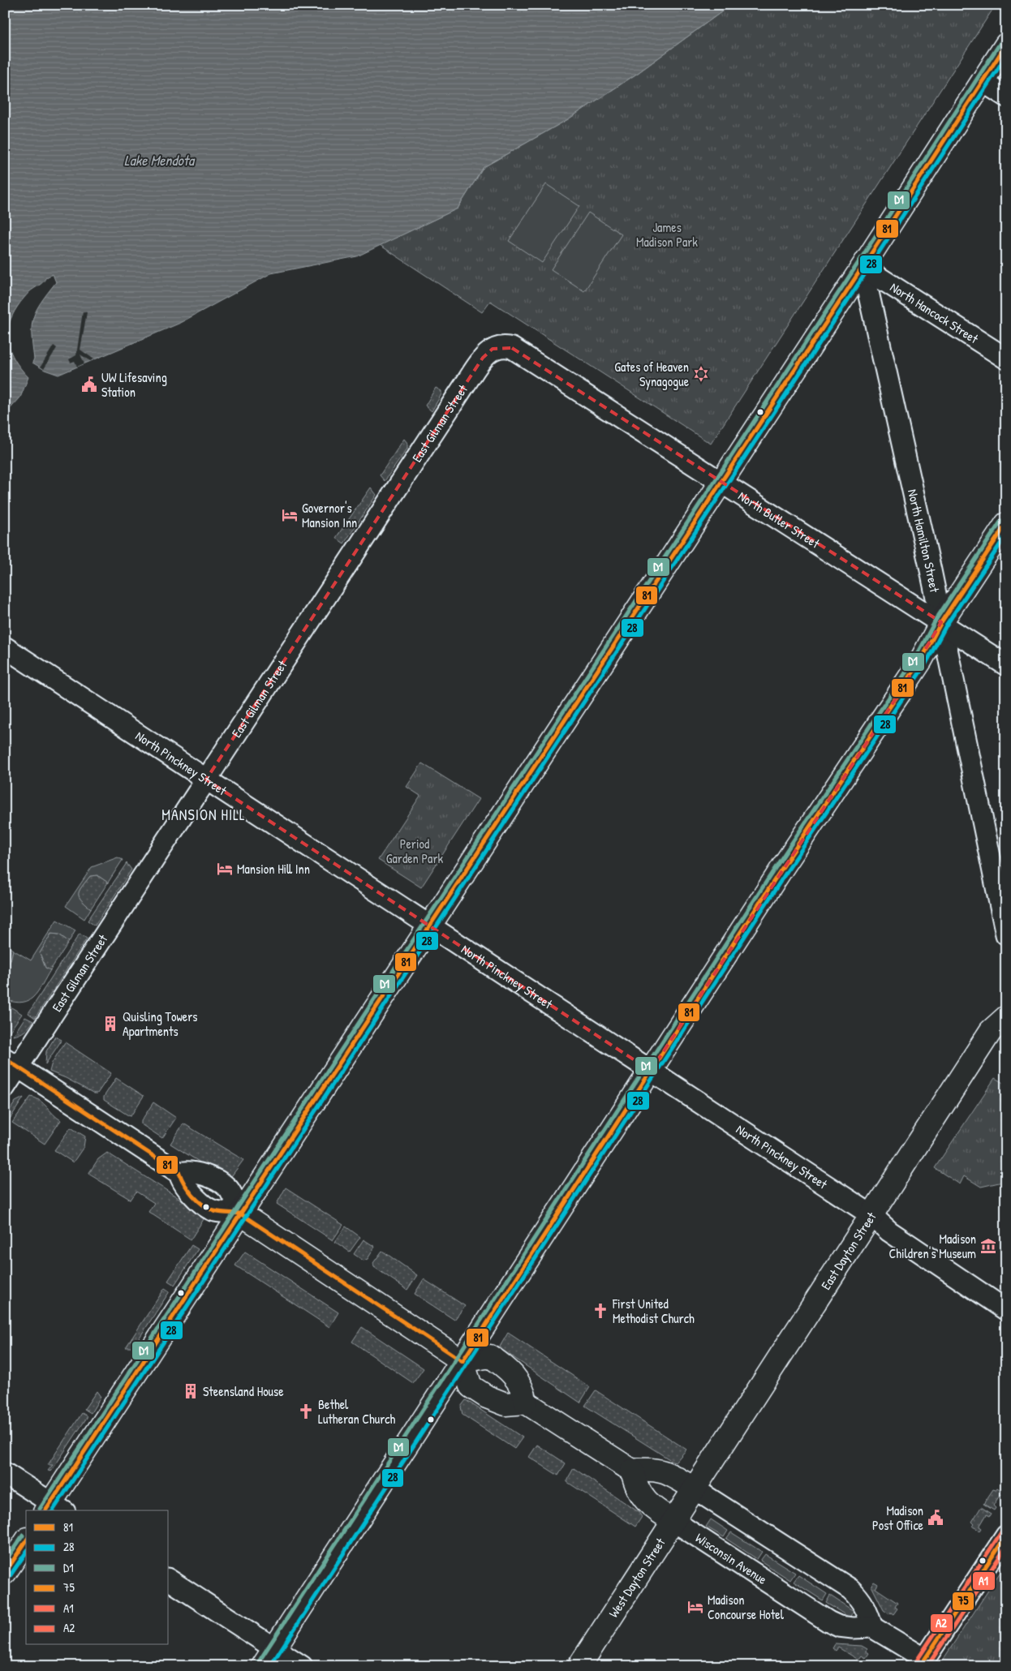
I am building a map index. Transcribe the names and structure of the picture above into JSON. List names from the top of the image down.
{
  "streets": {
    "main road": ["East Dayton Street", "Wisconsin Avenue", "West Dayton Street"],
    "street": [
      "North Hancock Street",
      "East Gilman Street",
      "North Butler Street",
      "North Hamilton Street",
      "North Pinckney Street"
    ]
  },
  "crossings": [
    ["North Hancock Street", "North Hamilton Street"],
    ["East Gilman Street", "North Butler Street"],
    ["East Gilman Street", "North Pinckney Street"],
    ["North Butler Street", "North Hamilton Street"],
    ["North Pinckney Street", "East Dayton Street"],
    ["East Dayton Street", "West Dayton Street"],
    ["Wisconsin Avenue", "West Dayton Street"]
  ],
  "districts": ["MANSION HILL"],
  "water": ["Lake Mendota"],
  "parks": ["James Madison Park", "Period Garden Park"],
  "places": {
    "synagogue": ["Gates of Heaven Synagogue"],
    "public building": ["UW Lifesaving Station", "Madison Post Office"],
    "hotel": ["Governor's Mansion Inn", "Mansion Hill Inn", "Madison Concourse Hotel"],
    "building": ["Quisling Towers Apartments", "Steensland House"],
    "museum": ["Madison Children's Museum"],
    "church": ["First United Methodist Church", "Bethel Lutheran Church"]
  },
  "lines": [
    "transit line D1",
    "transit line 81",
    "transit line 28",
    "transit line A2",
    "transit line 75",
    "transit line A1"
  ],
  "legend": [
    "81",
    "28",
    "D1",
    "75",
    "A1",
    "A2"
  ]
}
